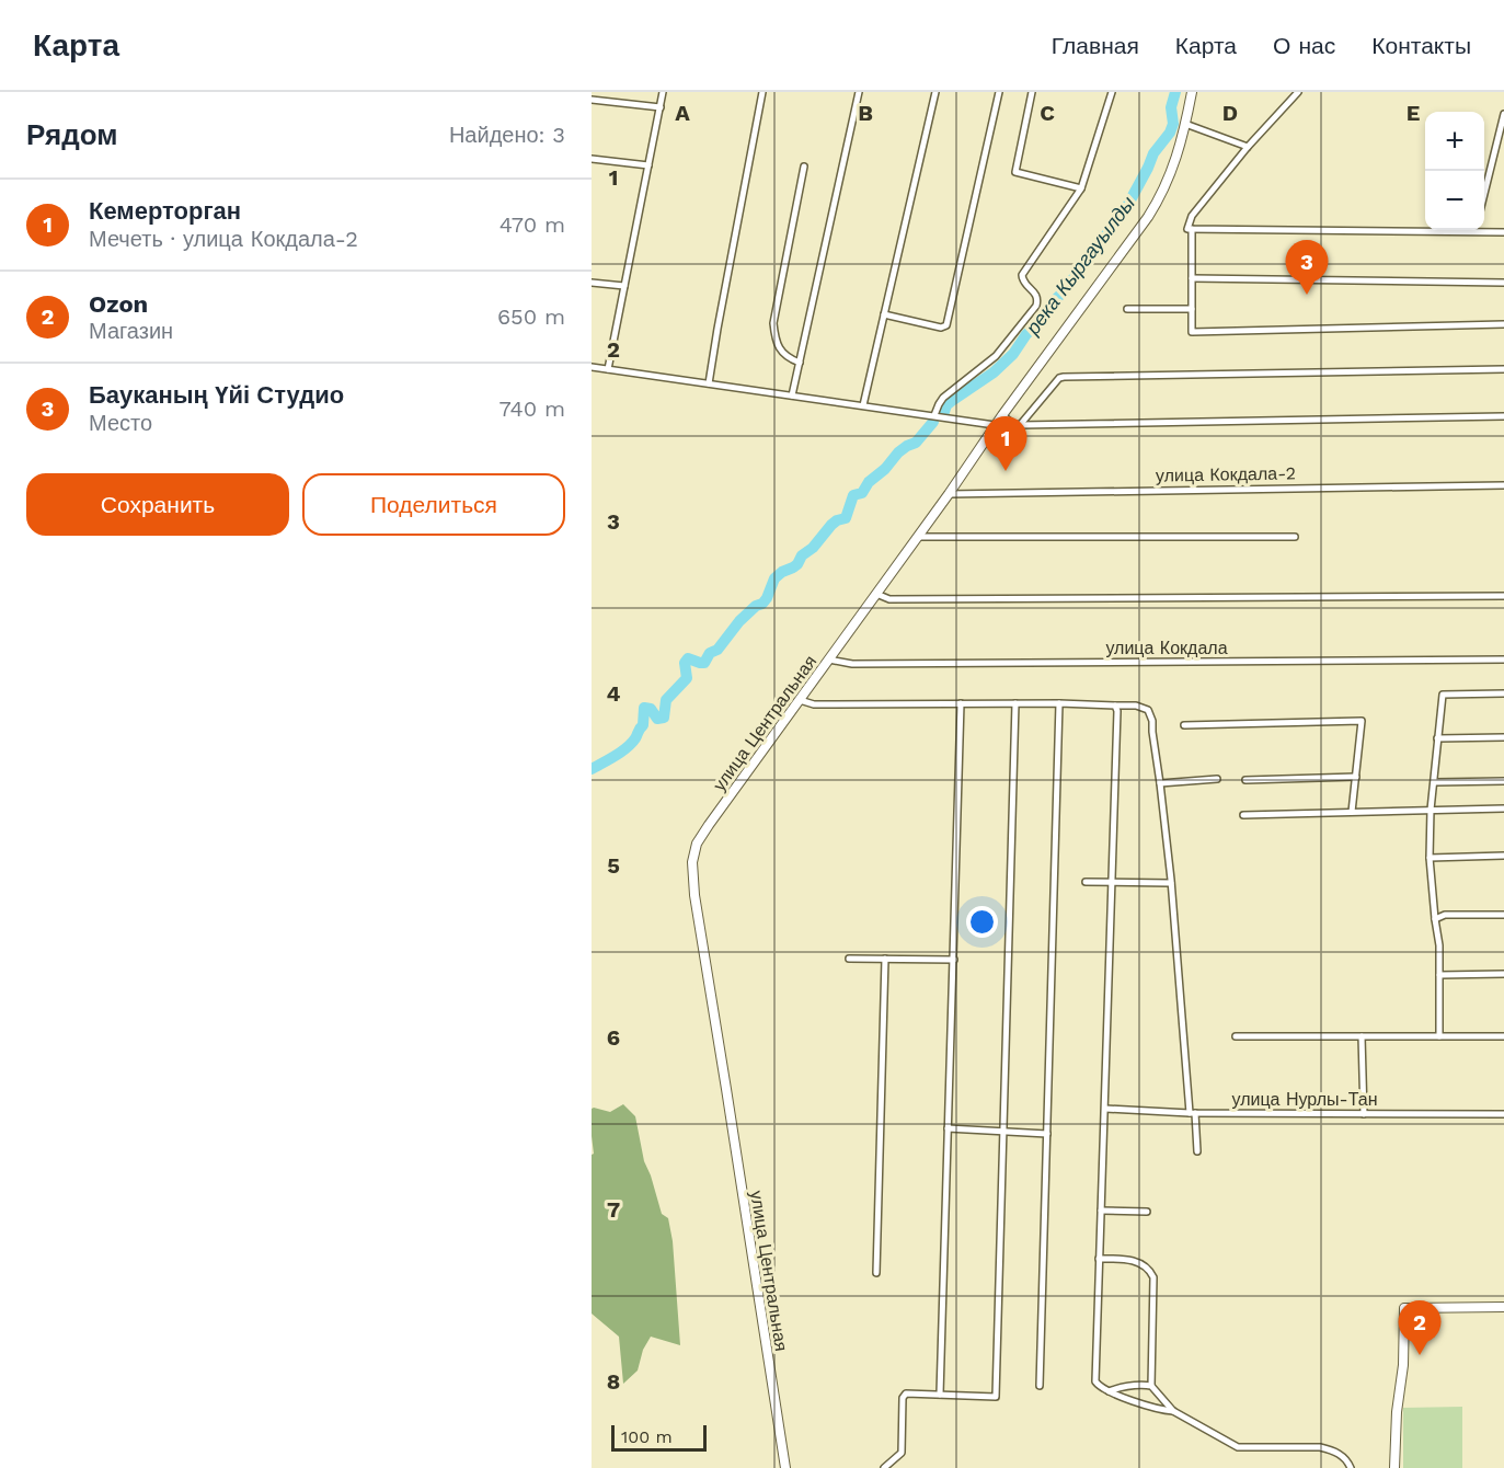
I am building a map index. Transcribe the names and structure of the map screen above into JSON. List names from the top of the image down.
{
  "streets": {
    "main road": ["улица Центральная"],
    "street": ["улица Кокдала-2", "улица Кокдала", "улица Нурлы-Тан"]
  },
  "crossings": [
    ["улица Кокдала-2", "улица Центральная"],
    ["улица Кокдала", "улица Центральная"]
  ],
  "water": ["река Кыргауылды"],
  "scale_bar": "100 m",
  "page": {
    "header": "Карта",
    "nav": [
      "Главная",
      "Карта",
      "О нас",
      "Контакты"
    ],
    "heading": ["Рядом", "Найдено: 3"],
    "map_buttons": ["+", "−"],
    "list": [
      {
        "mark": "1",
        "name": "Кемерторган",
        "note": "Мечеть · улица Кокдала-2",
        "value": "470 m"
      },
      {
        "mark": "2",
        "name": "Ozon",
        "note": "Магазин",
        "value": "650 m"
      },
      {
        "mark": "3",
        "name": "Бауканың Үйі Студио",
        "note": "Место",
        "value": "740 m"
      }
    ],
    "pins": ["3", "1", "2"],
    "buttons": ["Сохранить", "Поделиться"],
    "scale": "100 m"
  },
  "grid": {
    "columns": [
      "A",
      "B",
      "C",
      "D",
      "E"
    ],
    "rows": [
      "1",
      "2",
      "3",
      "4",
      "5",
      "6",
      "7",
      "8"
    ]
  }
}
